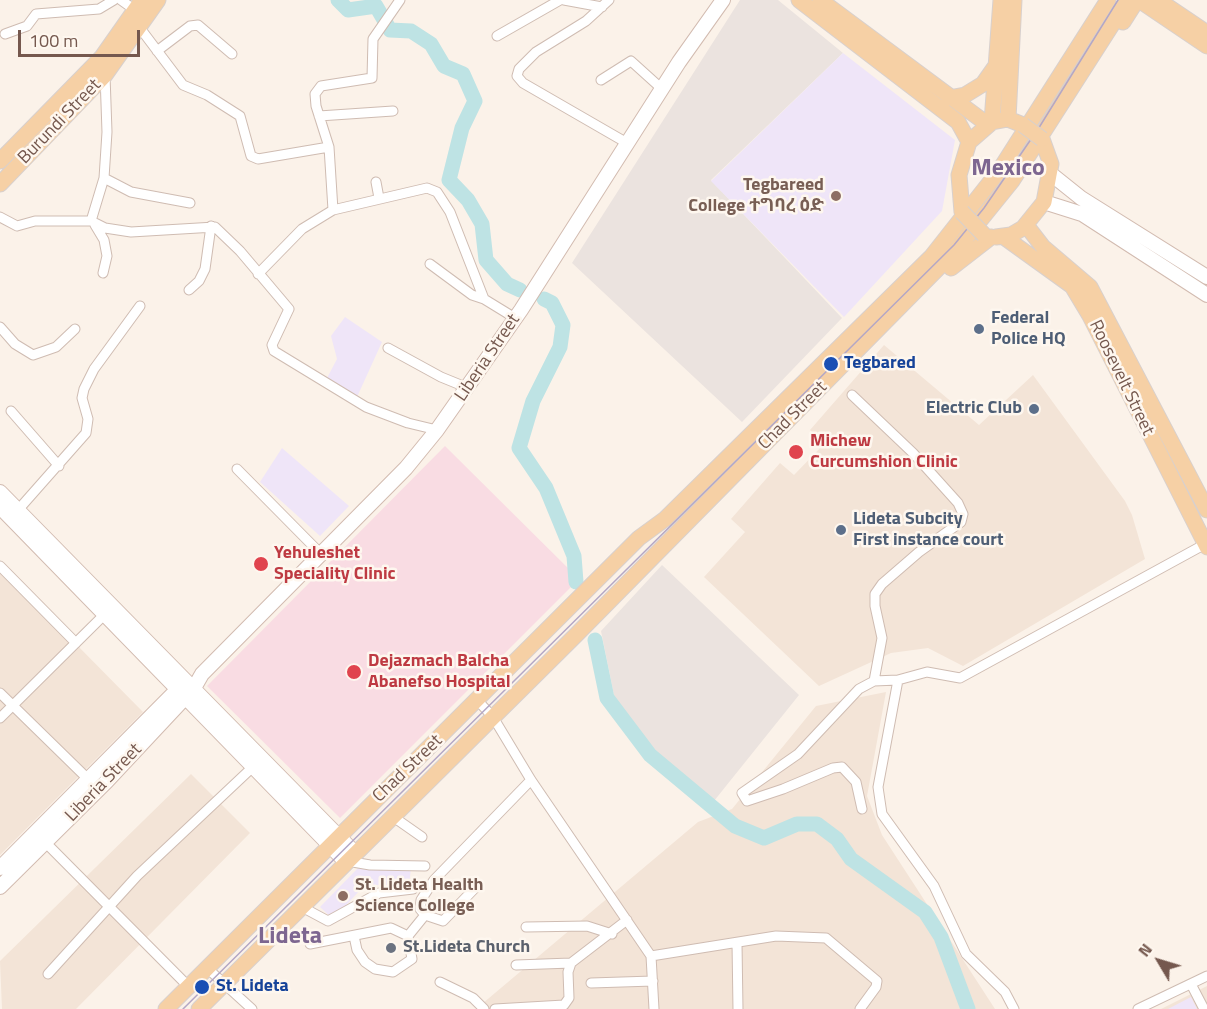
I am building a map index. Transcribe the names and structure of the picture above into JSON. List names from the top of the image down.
{
  "streets": {
    "main road": ["Burundi Street", "Roosevelt Street", "Chad Street"],
    "street": ["Liberia Street"]
  },
  "crossings": [
    ["Roosevelt Street", "Chad Street"]
  ],
  "districts": ["Mexico", "Lideta"],
  "places": [
    "Tegbareed College ተግባረ ዕድ",
    "Federal Police HQ",
    "Tegbared",
    "Electric Club",
    "Michew Curcumshion Clinic",
    "Lideta Subcity First instance court",
    "Yehuleshet Speciality Clinic",
    "Dejazmach Balcha Abanefso Hospital",
    "St. Lideta Health Science College",
    "St.Lideta Church",
    "St. Lideta"
  ],
  "scale_bar": "100 m",
  "north": "top left"
}
